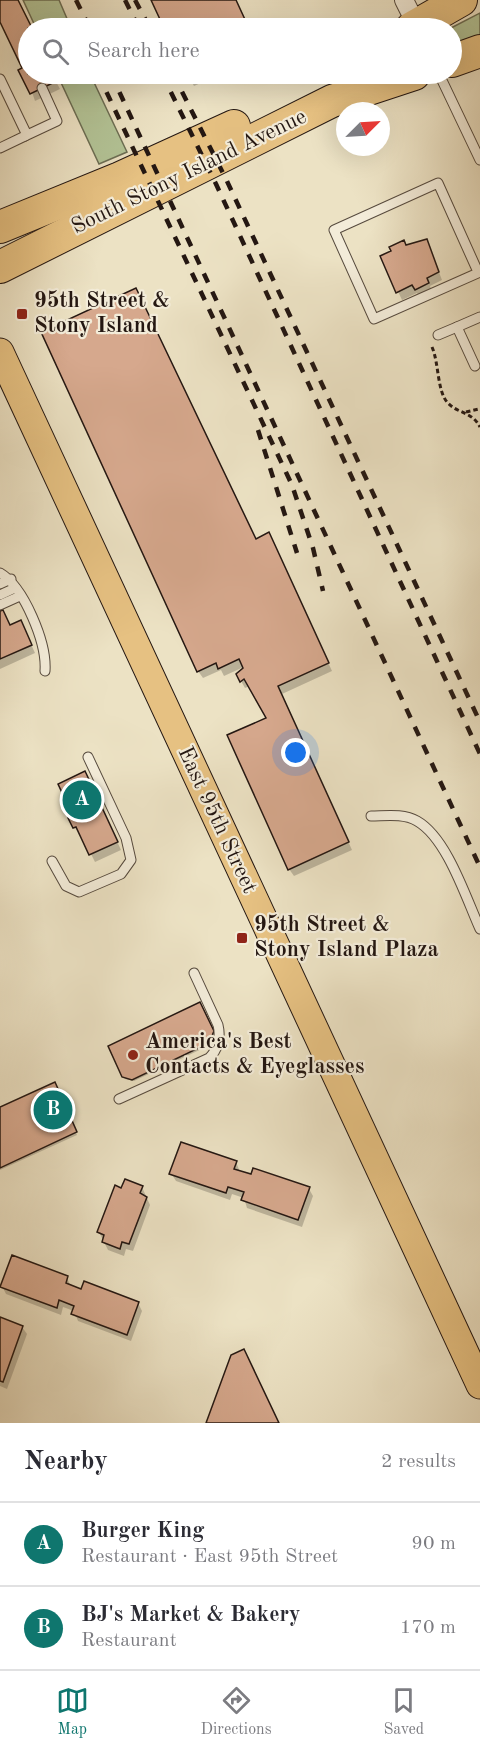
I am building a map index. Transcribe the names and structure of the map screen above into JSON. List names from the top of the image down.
{
  "streets": {
    "highway": ["South Stony Island Avenue"],
    "main road": ["East 95th Street"]
  },
  "places": {
    "transit": ["95th Street & Stony Island", "95th Street & Stony Island Plaza"],
    "other": ["America's Best Contacts & Eyeglasses"]
  },
  "north": "top right",
  "page": {
    "search": "Search here",
    "pins": ["A", "B"],
    "heading": ["Nearby", "2 results"],
    "list": [
      {
        "mark": "A",
        "name": "Burger King",
        "note": "Restaurant · East 95th Street",
        "value": "90 m"
      },
      {
        "mark": "B",
        "name": "BJ's Market & Bakery",
        "note": "Restaurant",
        "value": "170 m"
      }
    ],
    "nav": ["Map", "Directions", "Saved"]
  }
}
